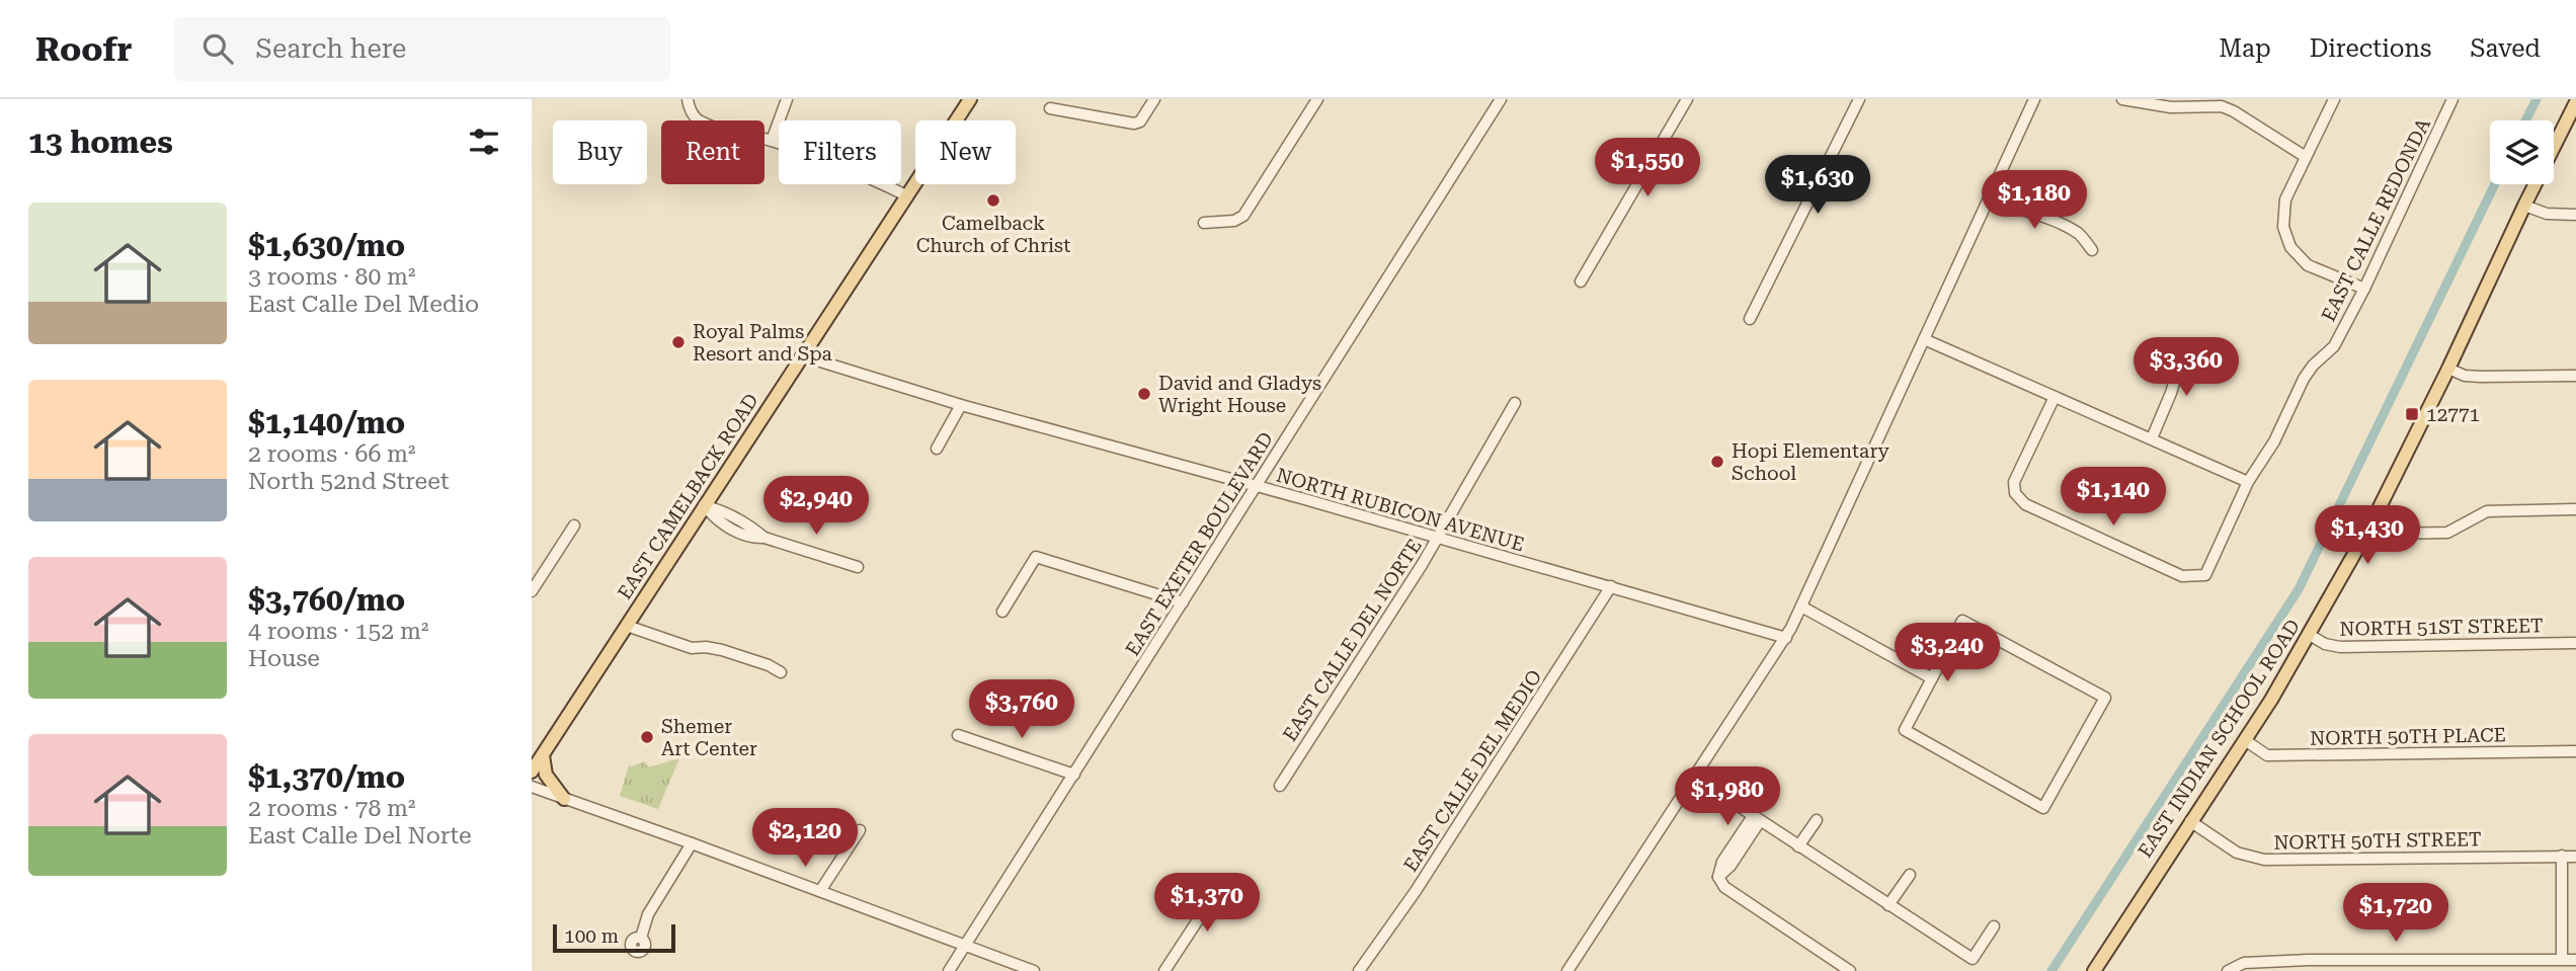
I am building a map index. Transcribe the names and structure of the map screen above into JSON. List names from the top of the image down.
{
  "streets": {
    "main road": ["EAST CAMELBACK ROAD", "EAST INDIAN SCHOOL ROAD"],
    "street": [
      "EAST CALLE REDONDA",
      "NORTH RUBICON AVENUE",
      "EAST EXETER BOULEVARD",
      "NORTH 51ST STREET",
      "EAST CALLE DEL NORTE",
      "NORTH 50TH PLACE",
      "EAST CALLE DEL MEDIO",
      "NORTH 50TH STREET"
    ]
  },
  "crossings": [
    ["EAST CAMELBACK ROAD", "NORTH RUBICON AVENUE"],
    ["NORTH RUBICON AVENUE", "EAST EXETER BOULEVARD"],
    ["NORTH RUBICON AVENUE", "EAST CALLE DEL NORTE"],
    ["NORTH RUBICON AVENUE", "EAST CALLE DEL MEDIO"],
    ["NORTH 51ST STREET", "EAST INDIAN SCHOOL ROAD"],
    ["NORTH 50TH PLACE", "EAST INDIAN SCHOOL ROAD"],
    ["EAST INDIAN SCHOOL ROAD", "NORTH 50TH STREET"]
  ],
  "places": {
    "other": [
      "Camelback Church of Christ",
      "Royal Palms Resort and Spa",
      "David and Gladys Wright House",
      "Hopi Elementary School",
      "Shemer Art Center"
    ],
    "transit": ["12771"]
  },
  "scale_bar": "100 m",
  "page": {
    "header": "Roofr",
    "search": "Search here",
    "nav": ["Map", "Directions", "Saved"],
    "heading": "13 homes",
    "chip": [
      "Buy",
      "Rent",
      "Filters",
      "New"
    ],
    "price": [
      "$1,550",
      "$1,630",
      "$1,180",
      "$3,360",
      "$1,140",
      "$2,940",
      "$1,430",
      "$3,240",
      "$3,760",
      "$1,980",
      "$2,120",
      "$1,370",
      "$1,720"
    ],
    "list": [
      {
        "name": "$1,630/mo",
        "note": "3 rooms · 80 m² · East Calle Del Medio"
      },
      {
        "name": "$1,140/mo",
        "note": "2 rooms · 66 m² · North 52nd Street"
      },
      {
        "name": "$3,760/mo",
        "note": "4 rooms · 152 m² · House"
      },
      {
        "name": "$1,370/mo",
        "note": "2 rooms · 78 m² · East Calle Del Norte"
      }
    ],
    "scale": "100 m"
  }
}
